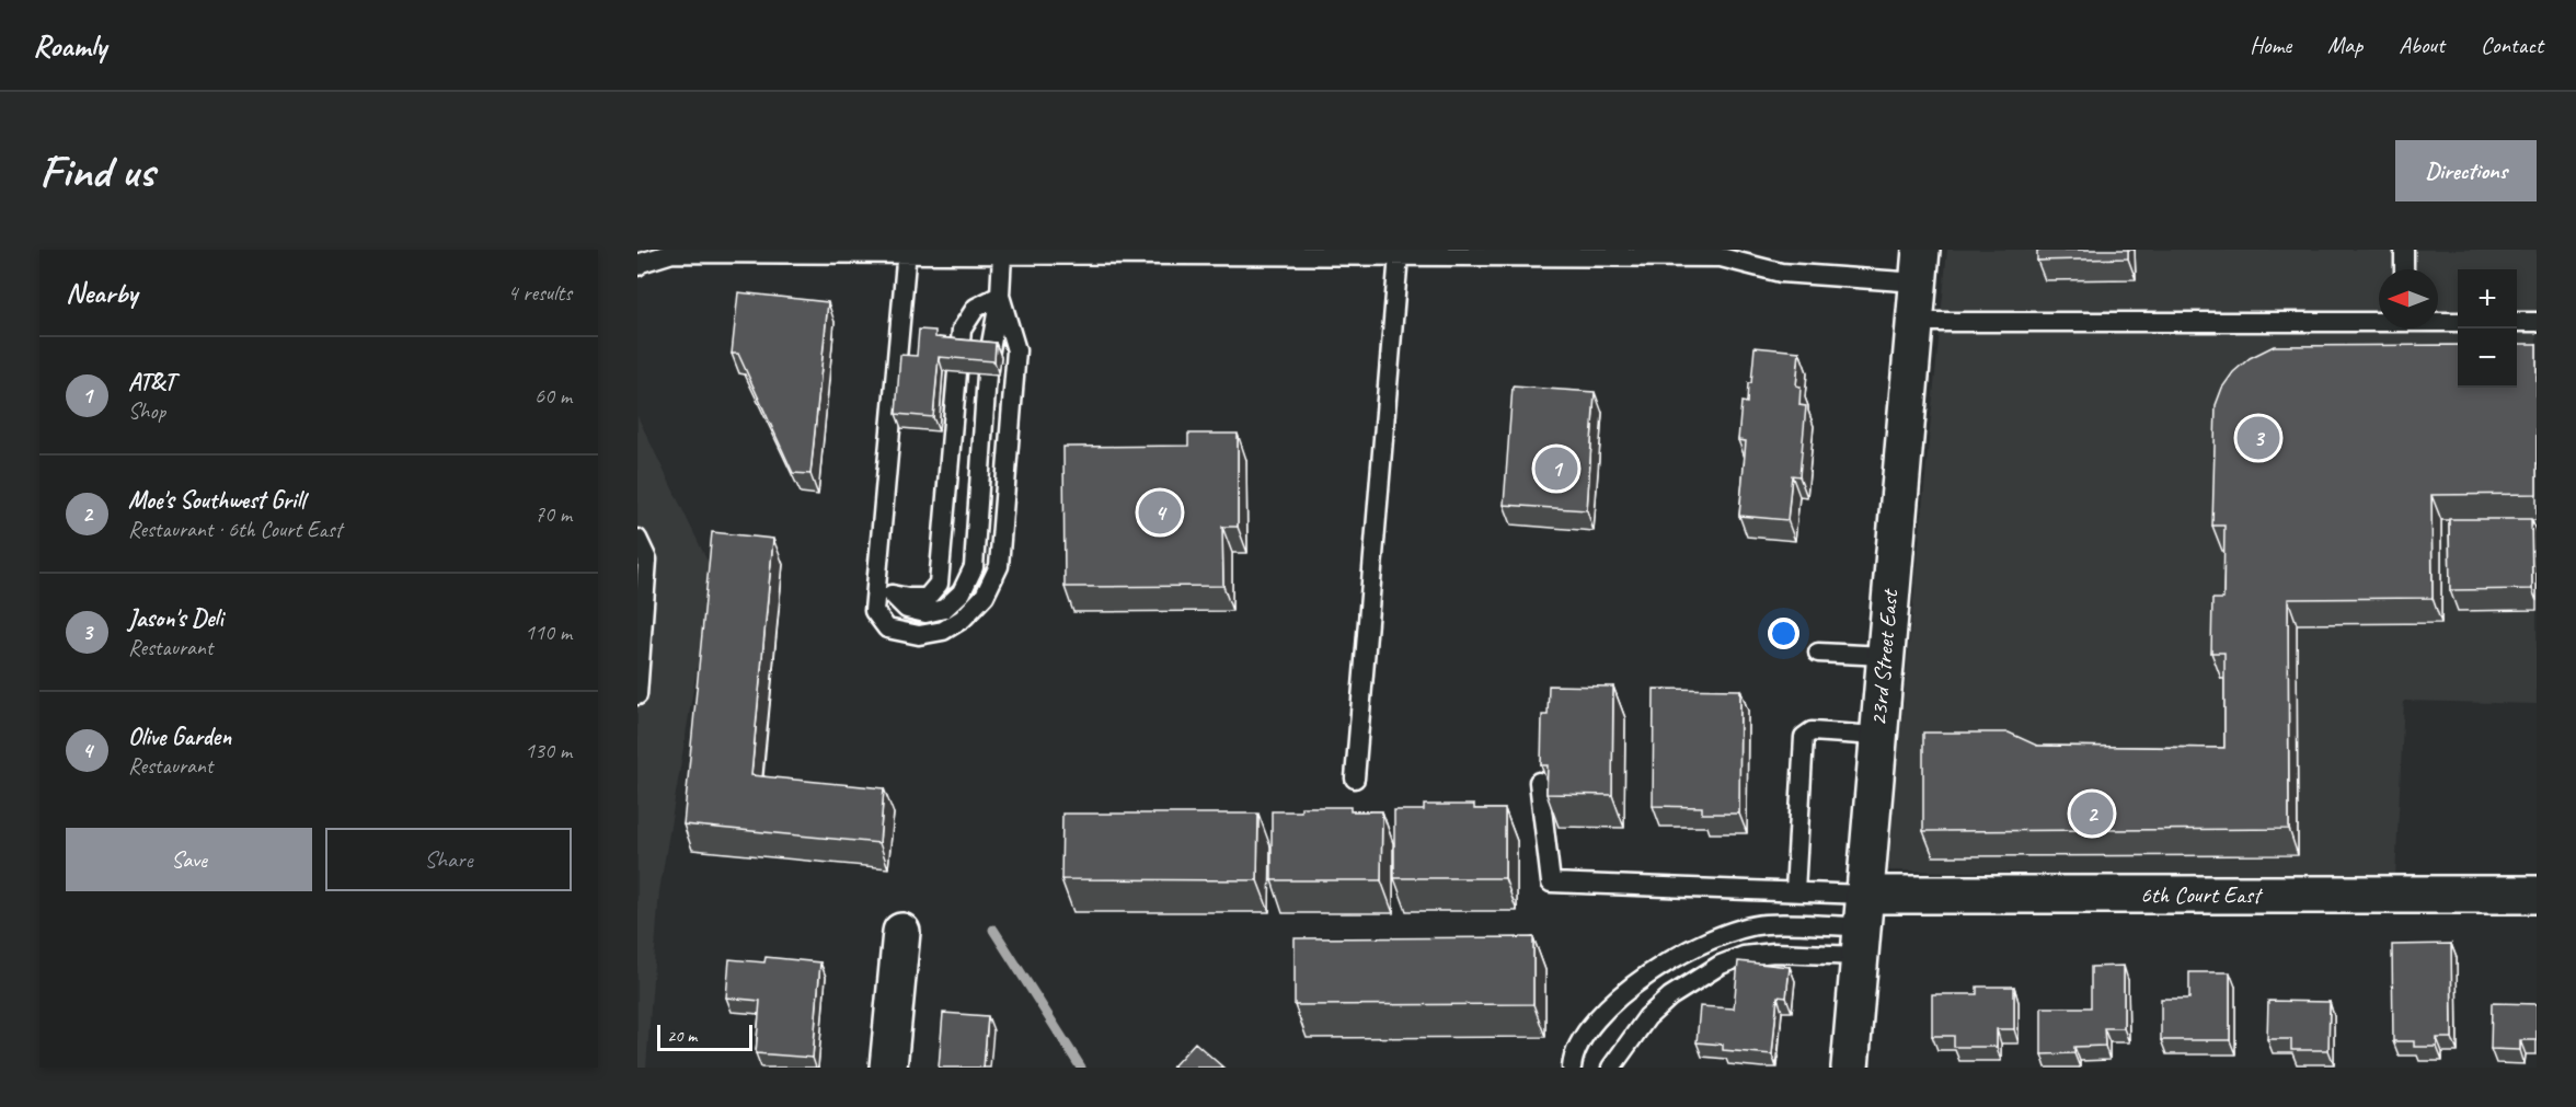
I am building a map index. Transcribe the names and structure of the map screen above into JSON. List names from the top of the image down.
{
  "streets": {
    "street": ["23rd Street East", "6th Court East"]
  },
  "crossings": [
    ["23rd Street East", "6th Court East"]
  ],
  "scale_bar": "20 m",
  "north": "left",
  "page": {
    "header": "Roamly",
    "nav": [
      "Home",
      "Map",
      "About",
      "Contact"
    ],
    "buttons": [
      "Directions",
      ["Save", "Share"]
    ],
    "title": "Find us",
    "heading": ["Nearby", "4 results"],
    "map_buttons": ["+", "−"],
    "list": [
      {
        "mark": "1",
        "name": "AT&T",
        "note": "Shop",
        "value": "60 m"
      },
      {
        "mark": "2",
        "name": "Moe's Southwest Grill",
        "note": "Restaurant · 6th Court East",
        "value": "70 m"
      },
      {
        "mark": "3",
        "name": "Jason's Deli",
        "note": "Restaurant",
        "value": "110 m"
      },
      {
        "mark": "4",
        "name": "Olive Garden",
        "note": "Restaurant",
        "value": "130 m"
      }
    ],
    "pins": [
      "3",
      "1",
      "4",
      "2"
    ],
    "scale": "20 m"
  }
}
